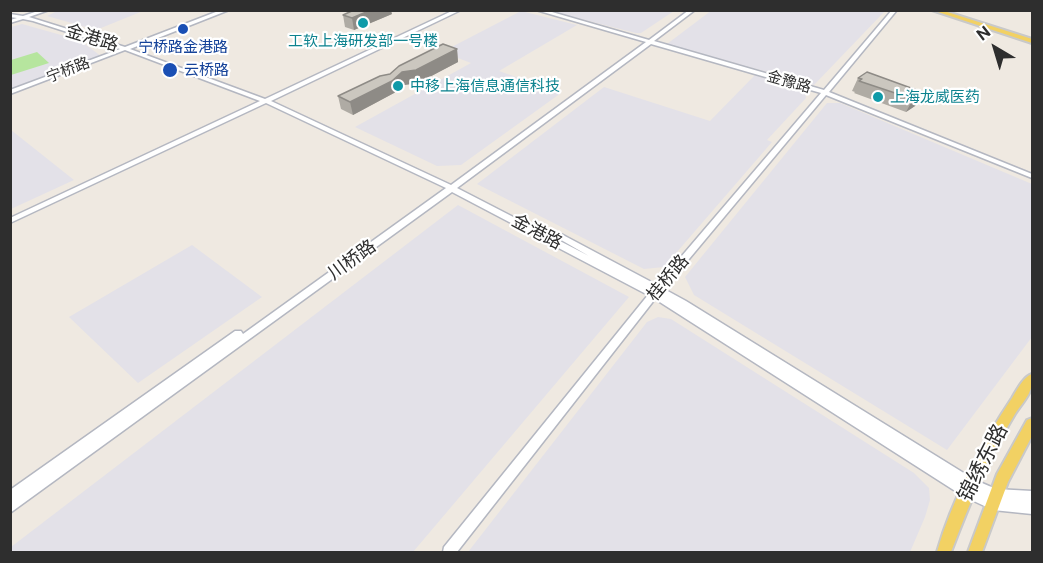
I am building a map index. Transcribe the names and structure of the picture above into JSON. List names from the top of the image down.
{
  "streets": {
    "main road": ["锦绣东路"],
    "street": [
      "金港路",
      "宁桥路",
      "金豫路",
      "川桥路",
      "桂桥路"
    ]
  },
  "crossings": [
    ["金港路", "宁桥路"],
    ["金港路", "川桥路"],
    ["金港路", "桂桥路"],
    ["金港路", "锦绣东路"],
    ["金豫路", "川桥路"],
    ["金豫路", "桂桥路"]
  ],
  "places": [
    "工软上海研发部一号楼",
    "宁桥路金港路",
    "云桥路",
    "中移上海信息通信科技",
    "上海龙威医药"
  ],
  "north": "top left"
}
